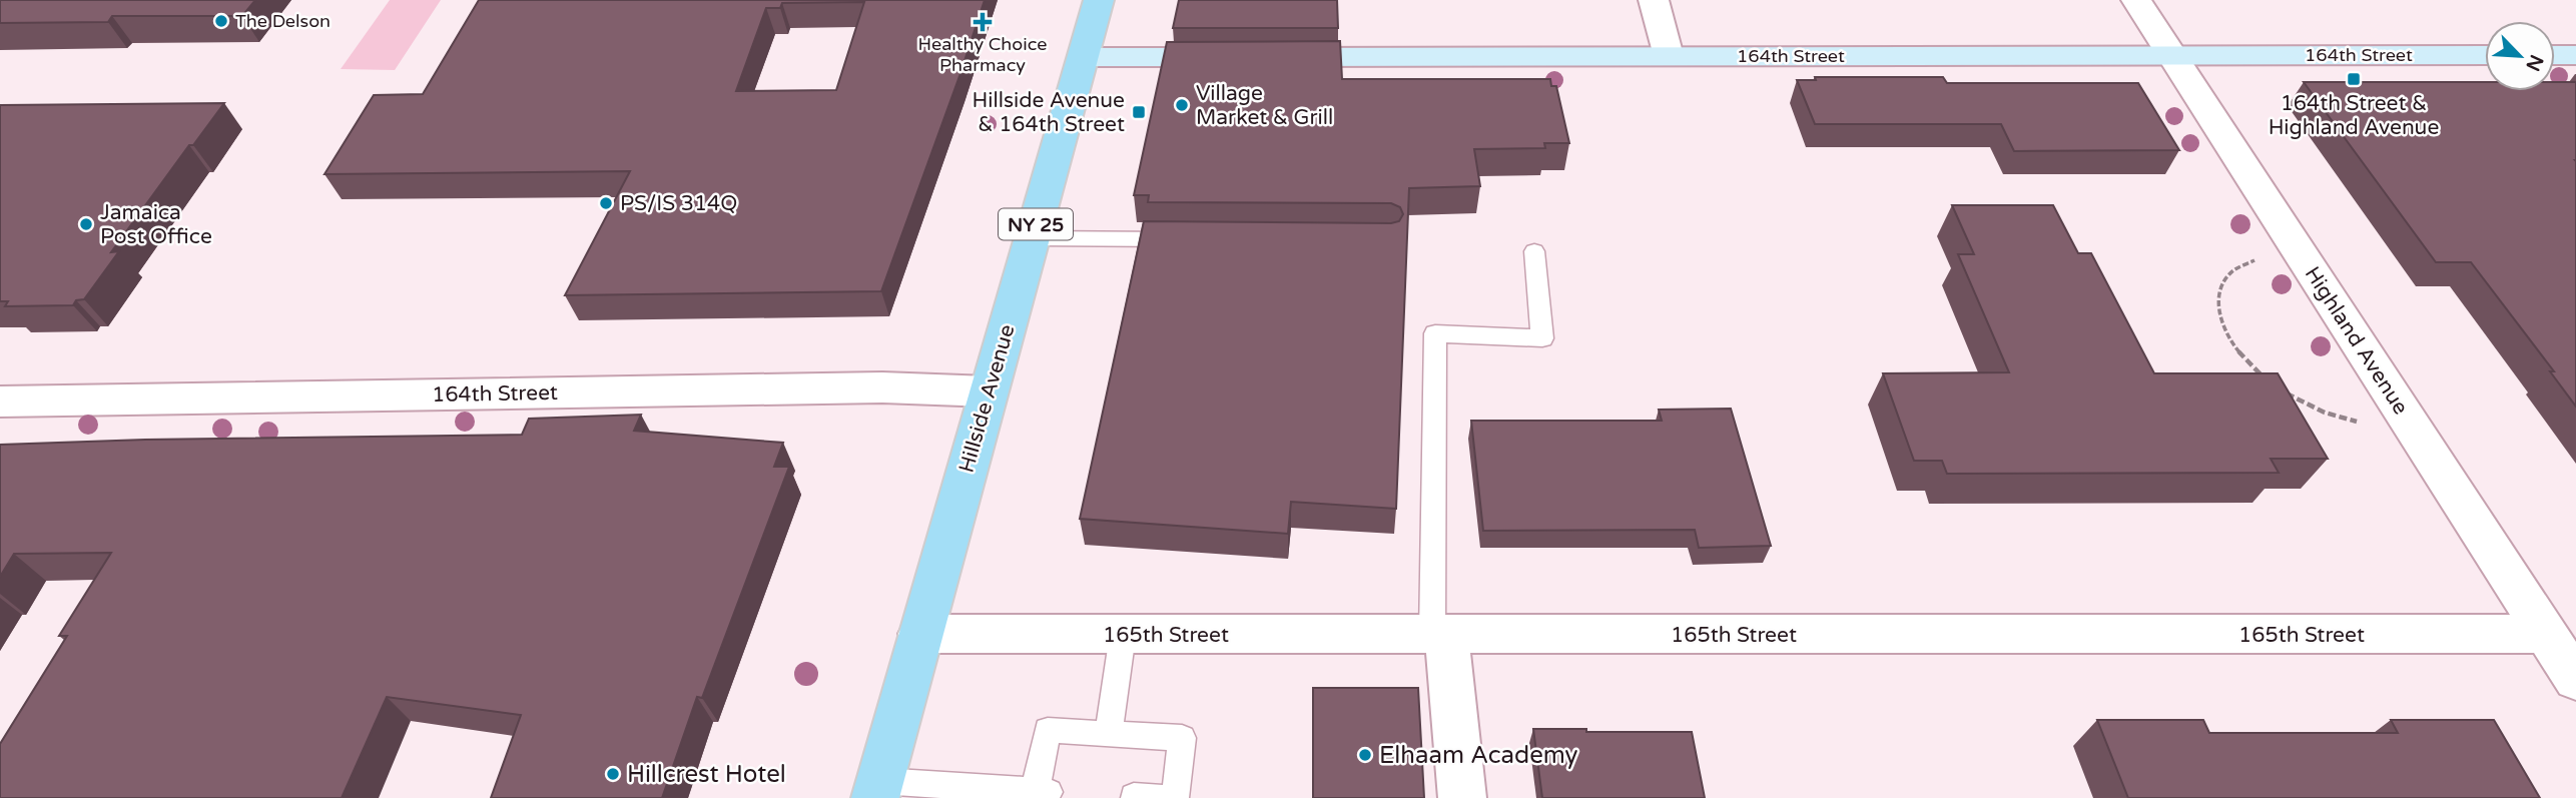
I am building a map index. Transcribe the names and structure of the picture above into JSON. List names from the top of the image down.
{
  "streets": {
    "main road": ["NY 25", "Hillside Avenue"],
    "street": ["164th Street", "Highland Avenue", "165th Street"]
  },
  "crossings": [
    ["164th Street", "Highland Avenue"],
    ["164th Street", "Hillside Avenue"],
    ["Highland Avenue", "165th Street"],
    ["Hillside Avenue", "165th Street"]
  ],
  "places": {
    "other": [
      "The Delson",
      "Village Market & Grill",
      "PS/IS 314Q",
      "Jamaica Post Office",
      "Elhaam Academy",
      "Hillcrest Hotel"
    ],
    "health": ["Healthy Choice Pharmacy"],
    "transit": ["164th Street & Highland Avenue", "Hillside Avenue & 164th Street"]
  },
  "north": "bottom right"
}
